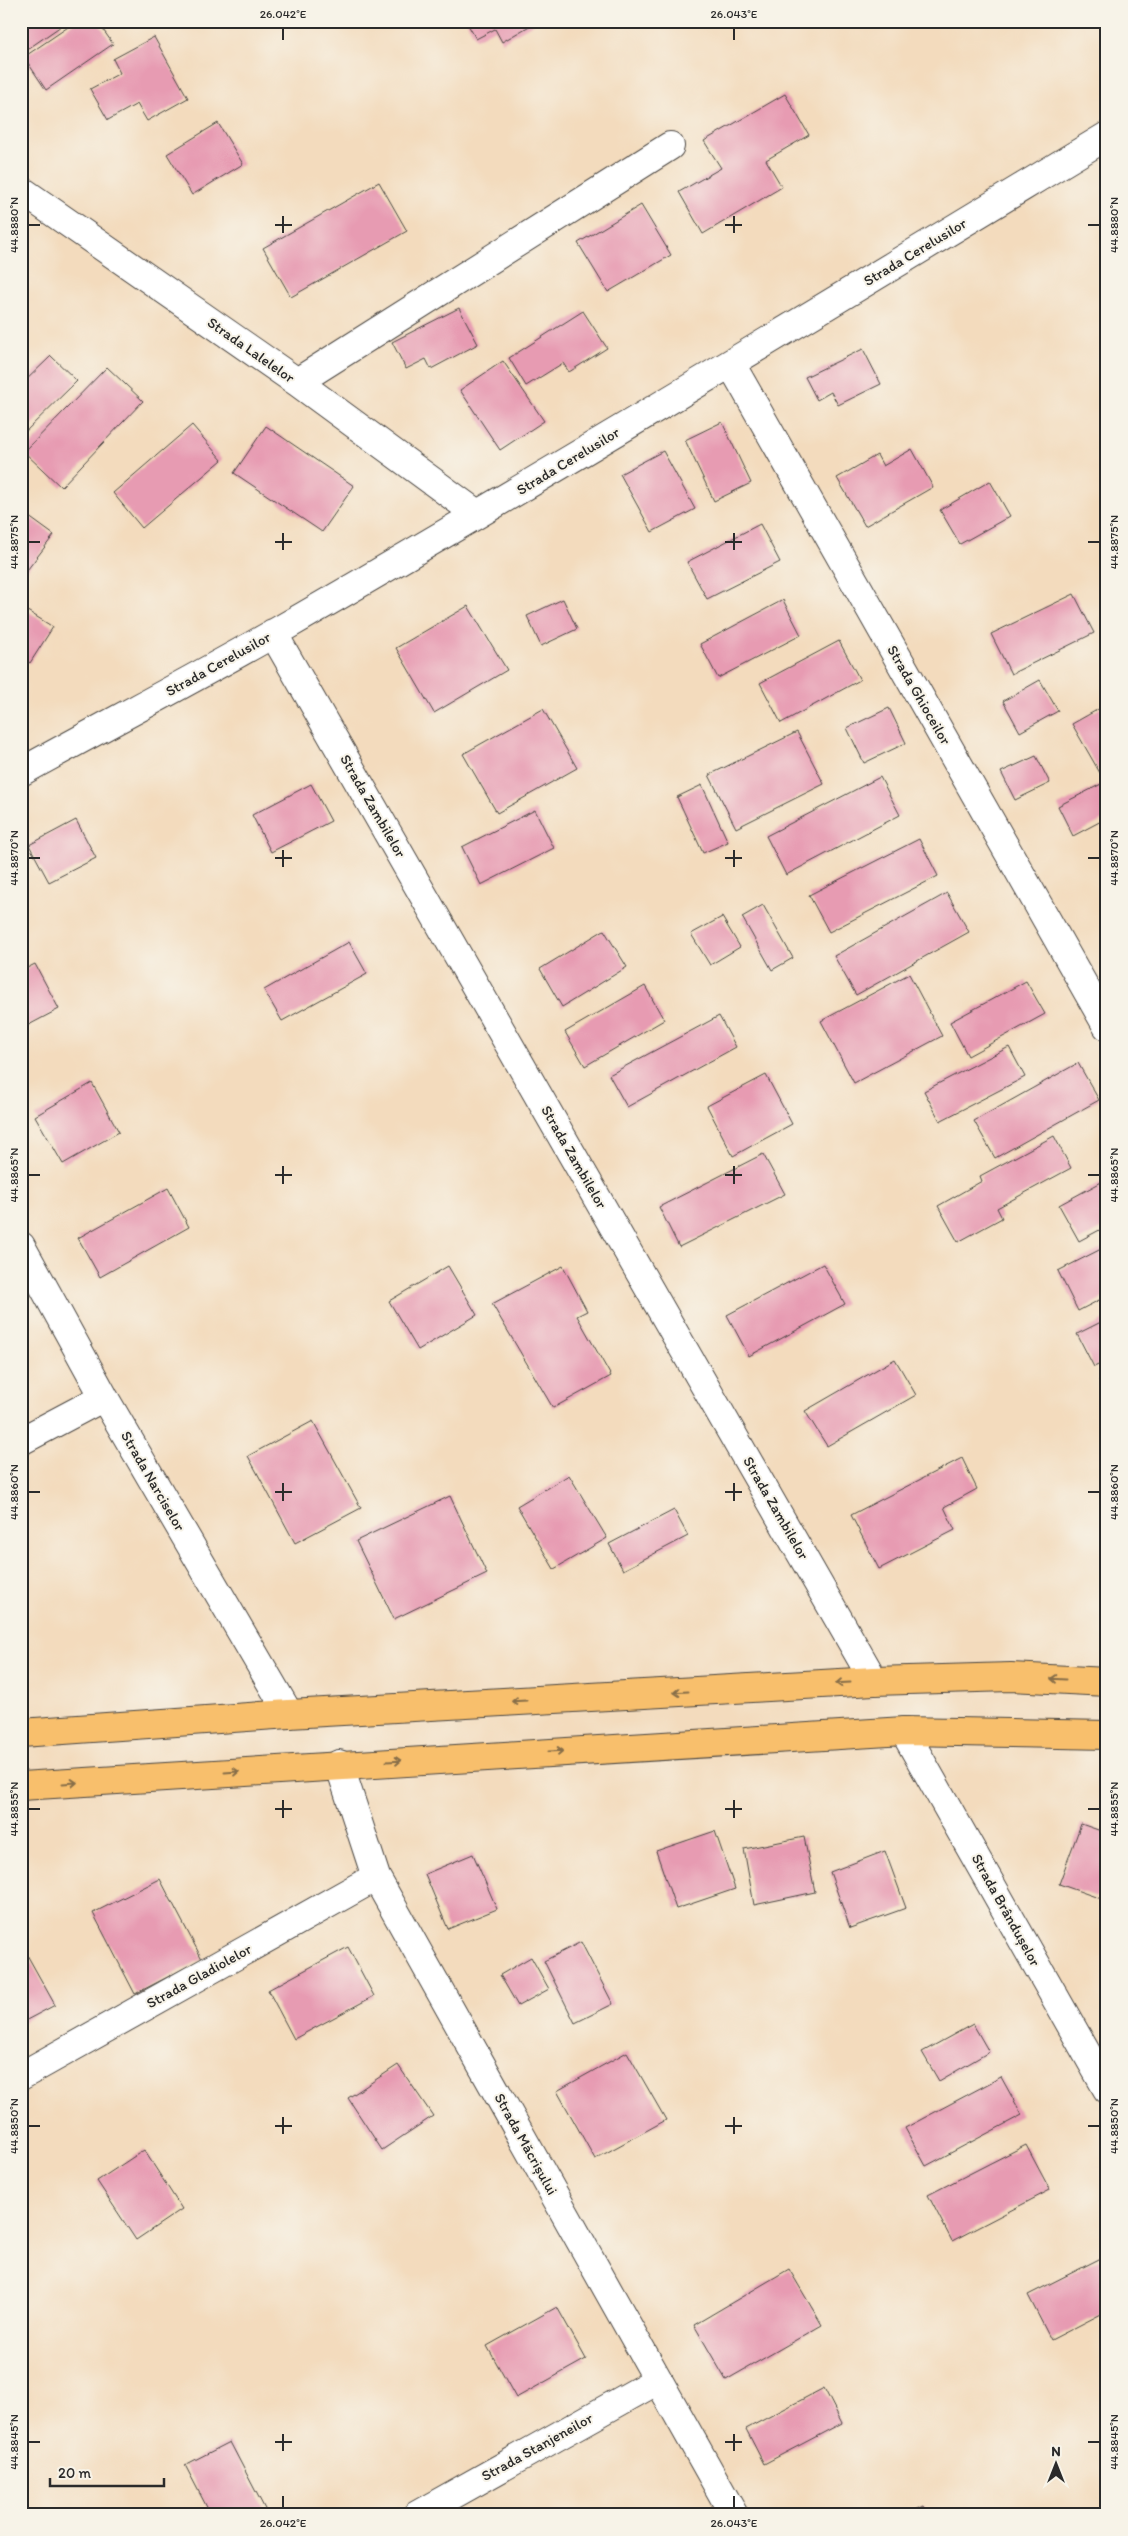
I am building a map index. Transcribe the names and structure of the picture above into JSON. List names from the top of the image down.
{
  "streets": {
    "street": [
      "Strada Cerelusilor",
      "Strada Lalelelor",
      "Strada Ghioceilor",
      "Strada Zambilelor",
      "Strada Narciselor",
      "Strada Brândușelor",
      "Strada Gladiolelor",
      "Strada Măcrișului",
      "Strada Stanjeneilor"
    ]
  },
  "crossings": [
    ["Strada Cerelusilor", "Strada Lalelelor"],
    ["Strada Cerelusilor", "Strada Ghioceilor"],
    ["Strada Cerelusilor", "Strada Zambilelor"],
    ["Strada Gladiolelor", "Strada Măcrișului"],
    ["Strada Măcrișului", "Strada Stanjeneilor"]
  ],
  "scale_bar": "20 m",
  "north": "top",
  "coordinates": [
    "26.042°E",
    "26.043°E",
    "44.8880°N",
    "44.8875°N",
    "44.8870°N",
    "44.8865°N",
    "44.8860°N",
    "44.8855°N",
    "44.8850°N",
    "44.8845°N"
  ]
}
